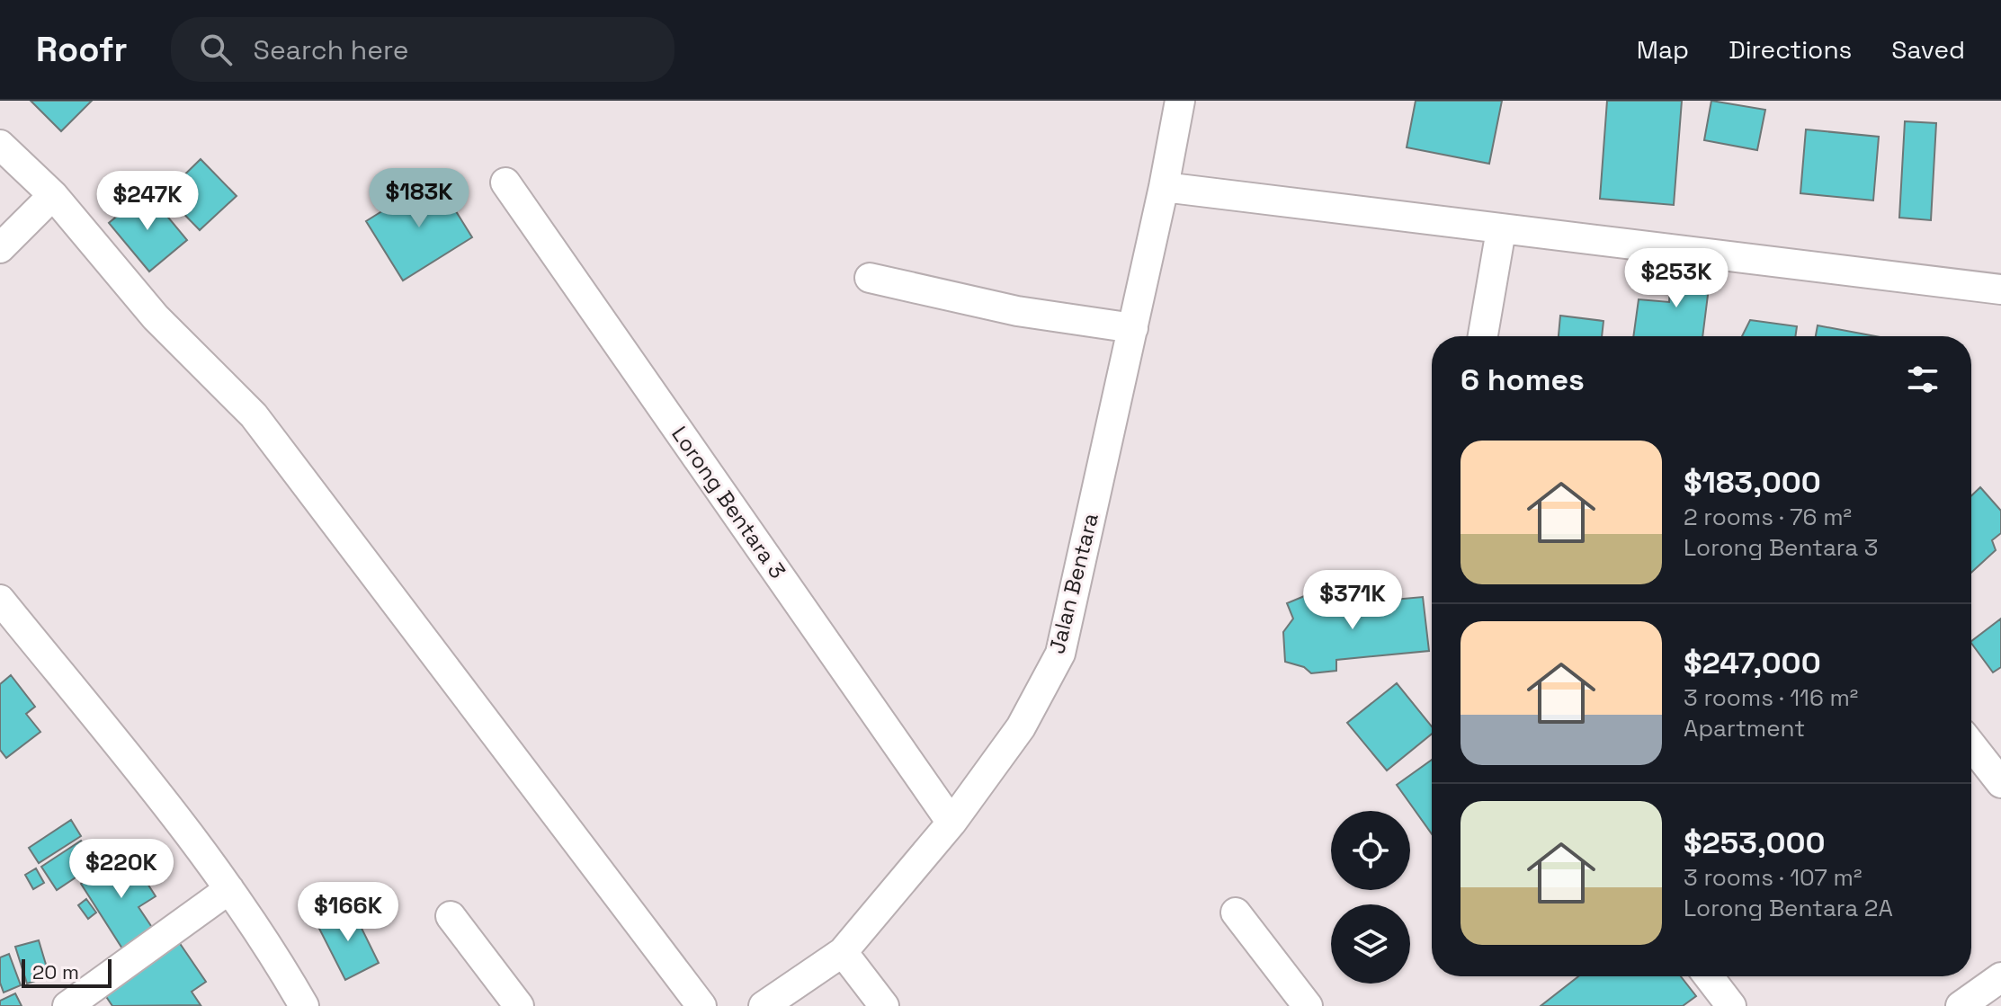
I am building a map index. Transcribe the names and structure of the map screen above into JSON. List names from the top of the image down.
{
  "streets": {
    "street": ["Lorong Bentara 3", "Jalan Bentara"]
  },
  "crossings": [
    ["Lorong Bentara 3", "Jalan Bentara"]
  ],
  "scale_bar": "20 m",
  "page": {
    "header": "Roofr",
    "search": "Search here",
    "nav": ["Map", "Directions", "Saved"],
    "price": [
      "$183K",
      "$247K",
      "$253K",
      "$371K",
      "$220K",
      "$166K"
    ],
    "heading": "6 homes",
    "list": [
      {
        "name": "$183,000",
        "note": "2 rooms · 76 m² · Lorong Bentara 3"
      },
      {
        "name": "$247,000",
        "note": "3 rooms · 116 m² · Apartment"
      },
      {
        "name": "$253,000",
        "note": "3 rooms · 107 m² · Lorong Bentara 2A"
      }
    ],
    "scale": "20 m"
  }
}
